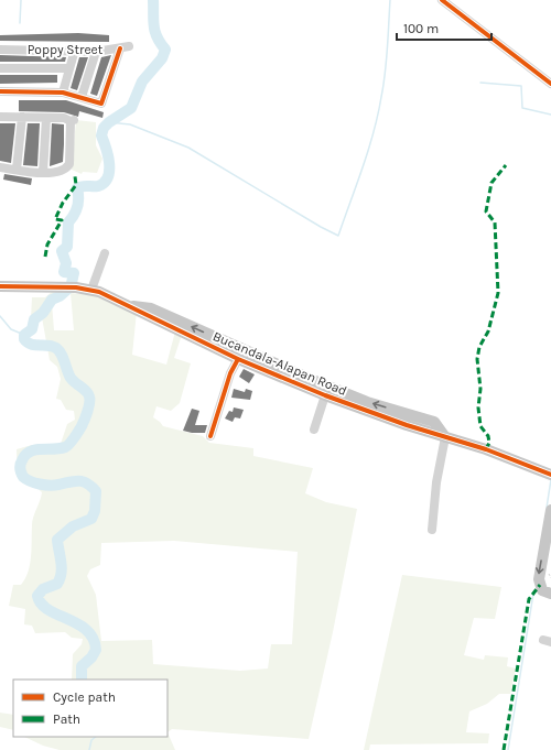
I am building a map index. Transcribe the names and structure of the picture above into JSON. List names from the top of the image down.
{
  "streets": {
    "main road": ["Bucandala-Alapan Road"],
    "street": ["Poppy Street"]
  },
  "legend": ["Cycle path", "Path"],
  "scale_bar": "100 m"
}
